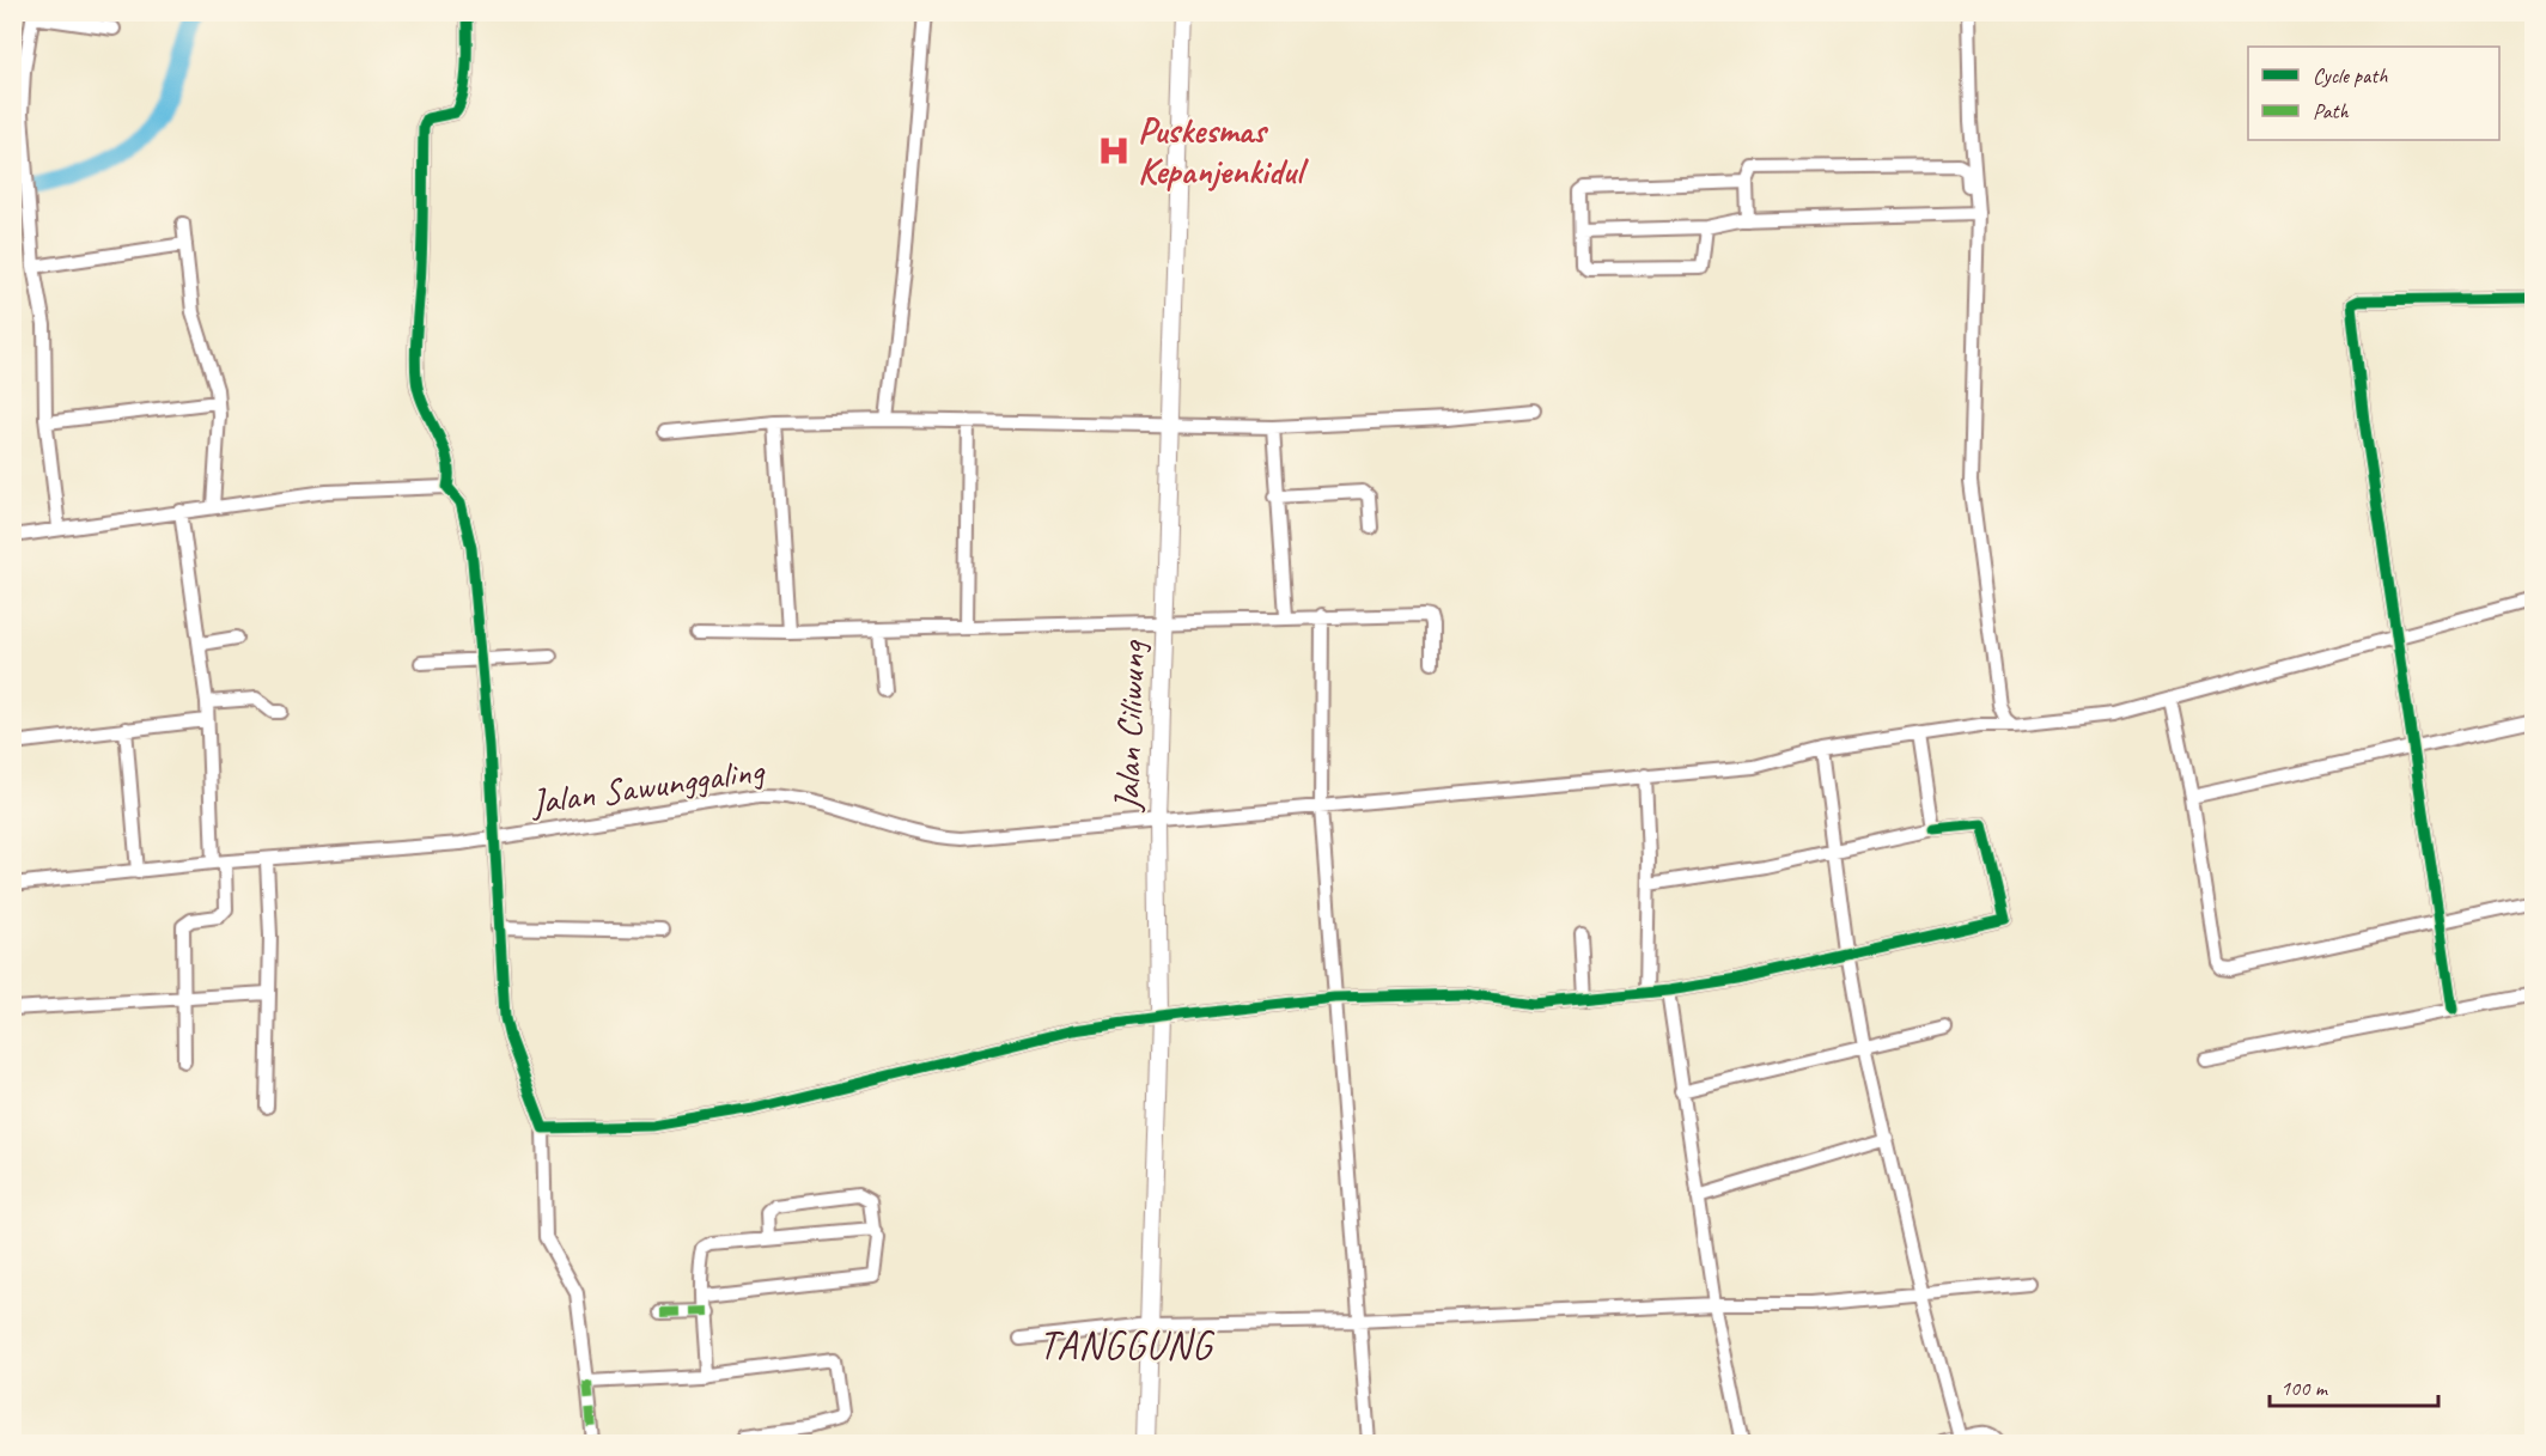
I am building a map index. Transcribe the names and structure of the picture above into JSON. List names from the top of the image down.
{
  "streets": {
    "main road": ["Jalan Ciliwung"],
    "street": ["Jalan Sawunggaling"]
  },
  "crossings": [
    ["Jalan Ciliwung", "Jalan Sawunggaling"]
  ],
  "districts": ["TANGGUNG"],
  "places": {
    "hospital": ["Puskesmas Kepanjenkidul"]
  },
  "legend": ["Cycle path", "Path"],
  "scale_bar": "100 m"
}
